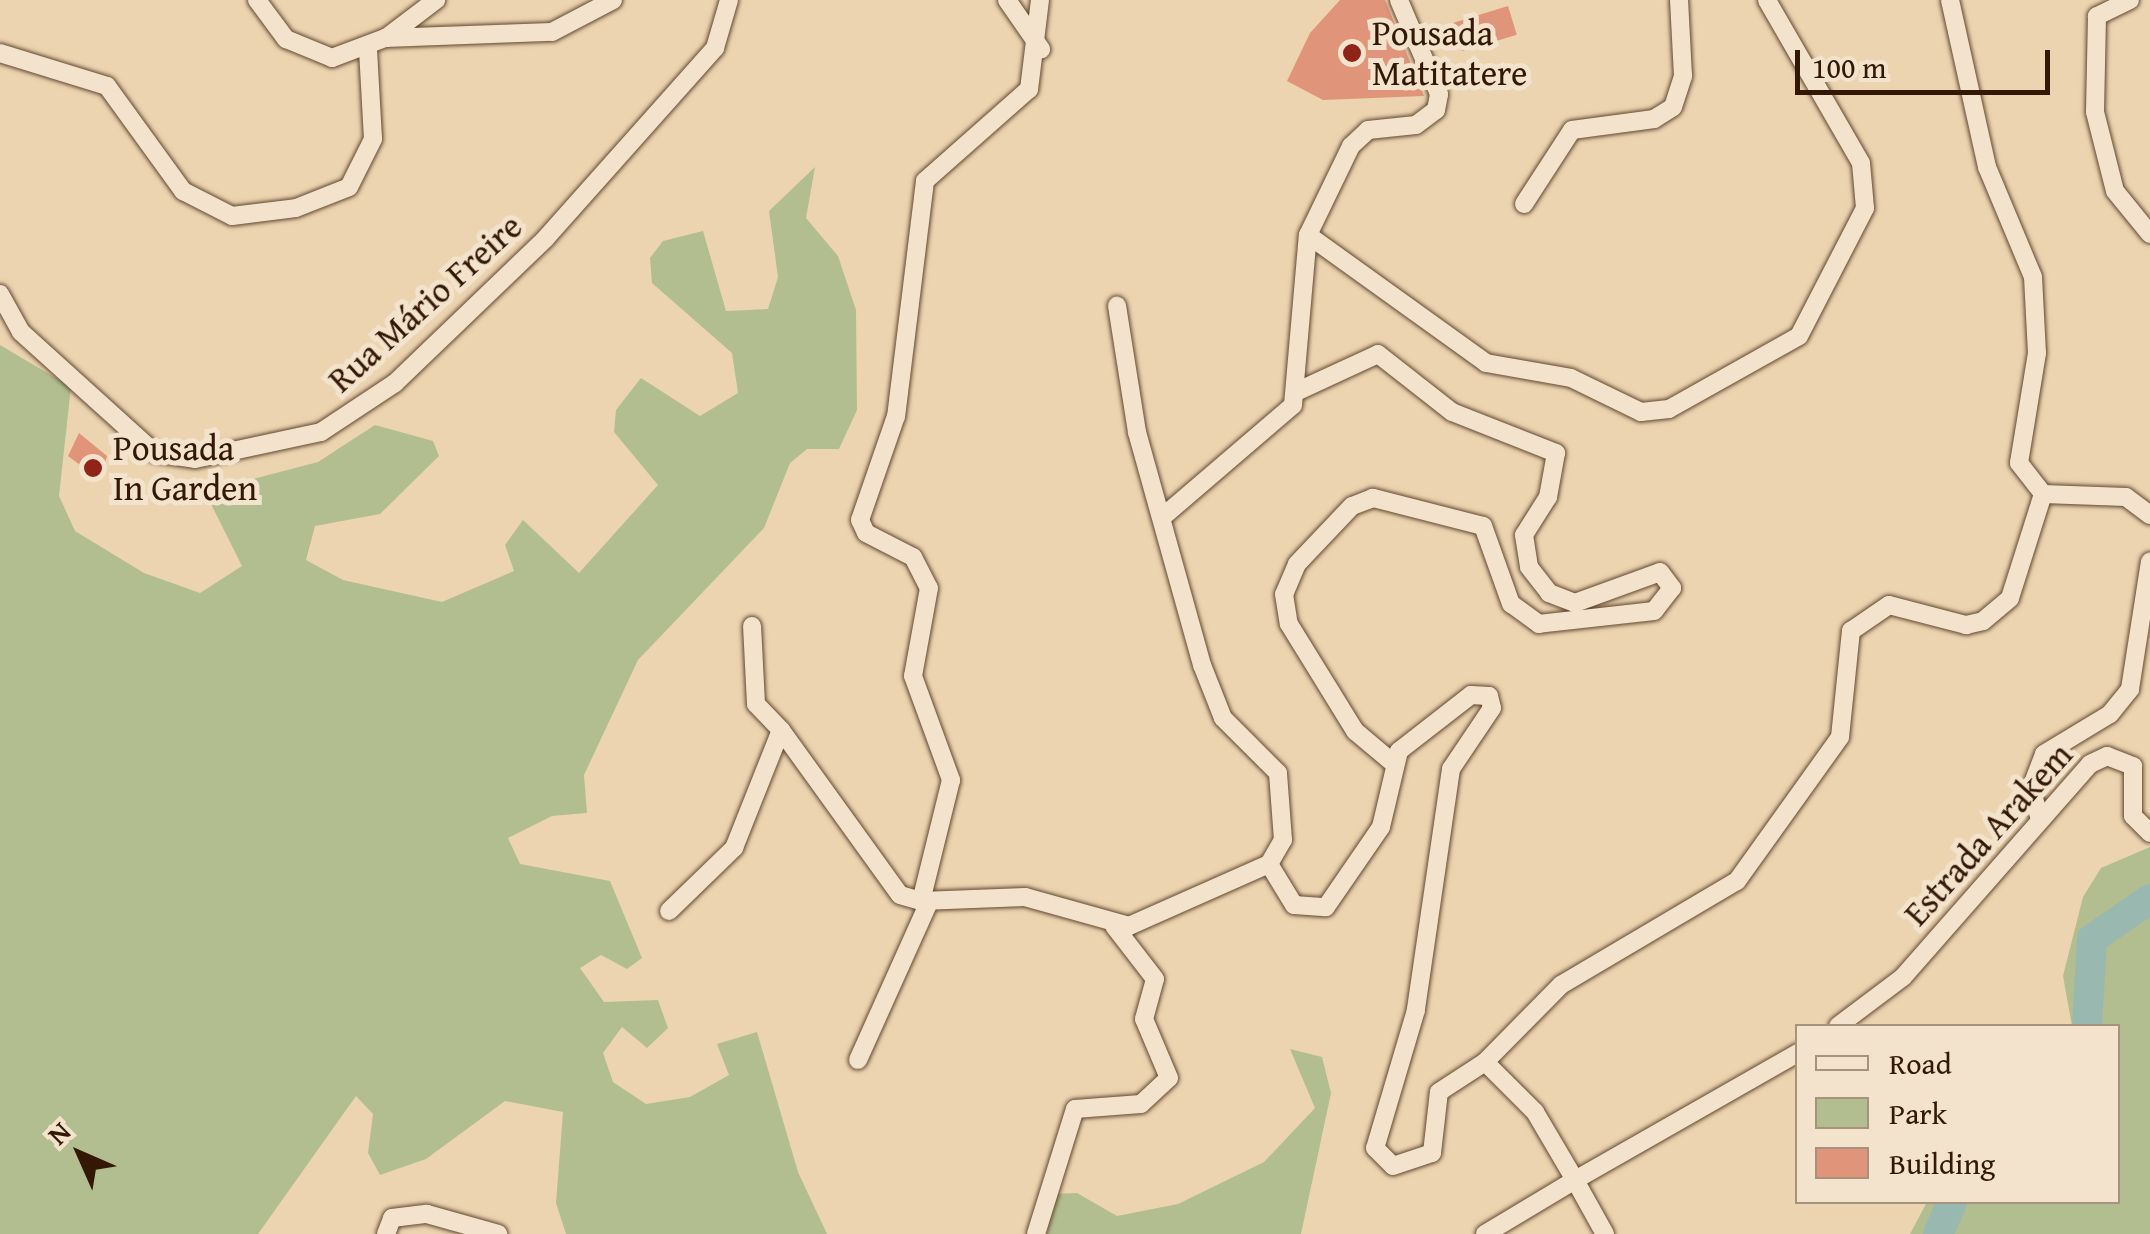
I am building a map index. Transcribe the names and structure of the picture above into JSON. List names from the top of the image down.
{
  "streets": {
    "street": ["Rua Mário Freire", "Estrada Arakem"]
  },
  "places": ["Pousada Matitatere", "Pousada In Garden"],
  "legend": ["Road", "Park", "Building"],
  "scale_bar": "100 m",
  "north": "top left"
}
